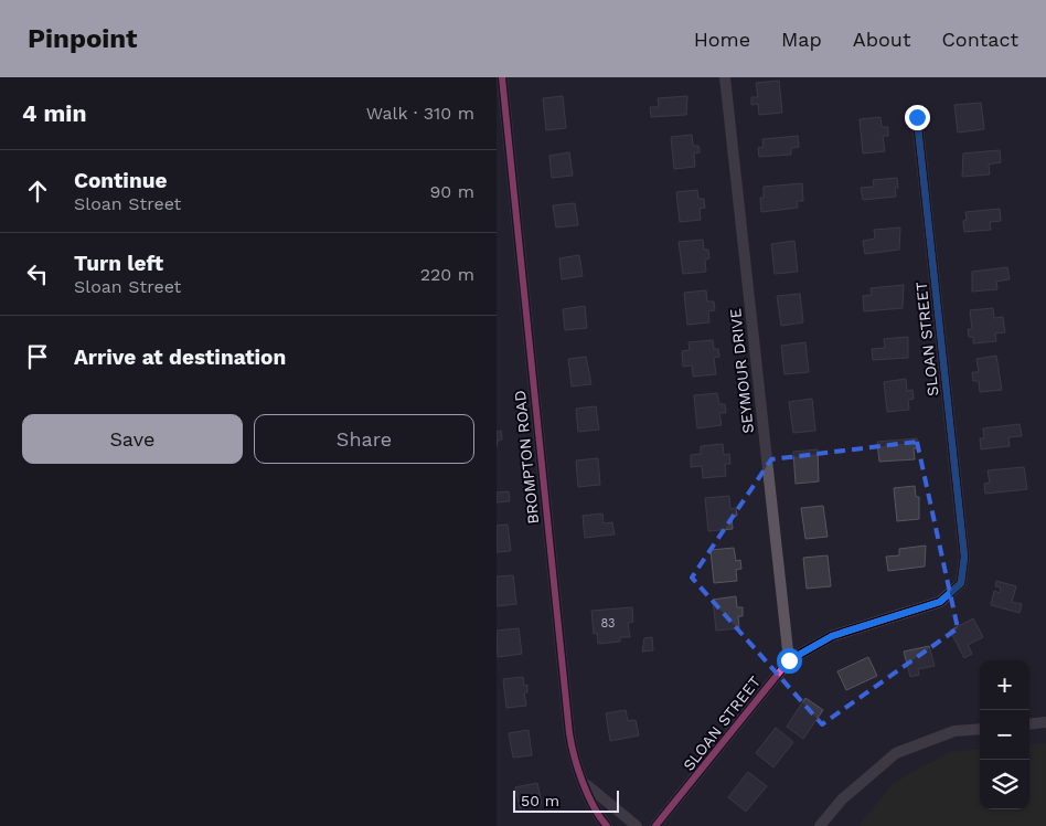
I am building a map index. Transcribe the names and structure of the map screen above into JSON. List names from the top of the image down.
{
  "streets": {
    "street": ["SLOAN STREET", "SEYMOUR DRIVE", "BROMPTON ROAD"]
  },
  "crossings": [
    ["SLOAN STREET", "SEYMOUR DRIVE"]
  ],
  "house_numbers": ["83"],
  "scale_bar": "50 m",
  "page": {
    "header": "Pinpoint",
    "nav": [
      "Home",
      "Map",
      "About",
      "Contact"
    ],
    "heading": ["4 min", "Walk · 310 m"],
    "list": [
      ["Continue", "Sloan Street", "90 m"],
      ["Turn left", "Sloan Street", "220 m"],
      "Arrive at destination"
    ],
    "buttons": ["Save", "Share"],
    "map_buttons": ["+", "−"],
    "scale": "50 m"
  }
}
